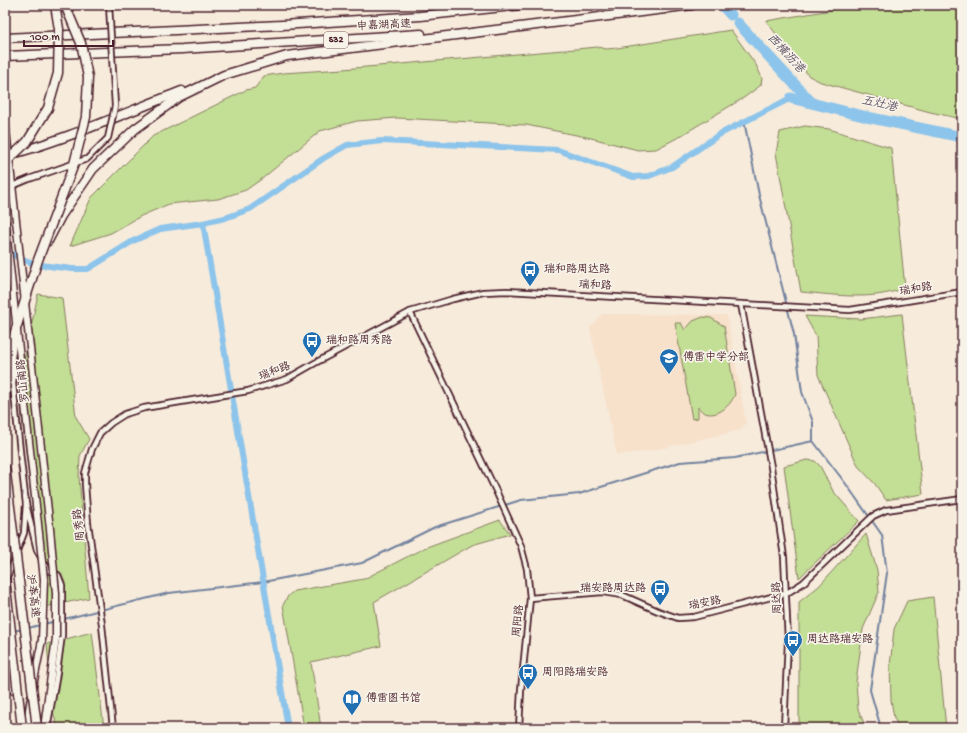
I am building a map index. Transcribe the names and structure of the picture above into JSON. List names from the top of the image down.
{
  "streets": {
    "highway": ["申嘉湖高速", "S32", "沪奉高速"],
    "main road": ["罗山南路"],
    "street": [
      "瑞和路",
      "周秀路",
      "周达路",
      "瑞安路",
      "周阳路"
    ]
  },
  "crossings": [
    ["瑞和路", "周秀路"],
    ["瑞和路", "周达路"],
    ["瑞和路", "周阳路"],
    ["周达路", "瑞安路"],
    ["瑞安路", "周阳路"]
  ],
  "water": ["西横沥港", "五灶港"],
  "places": {
    "bus stop": [
      "瑞和路周达路",
      "瑞和路周秀路",
      "瑞安路周达路",
      "周达路瑞安路",
      "周阳路瑞安路"
    ],
    "school or university": ["傅雷中学分部"],
    "library": ["傅雷图书馆"]
  },
  "scale_bar": "100 m"
}
